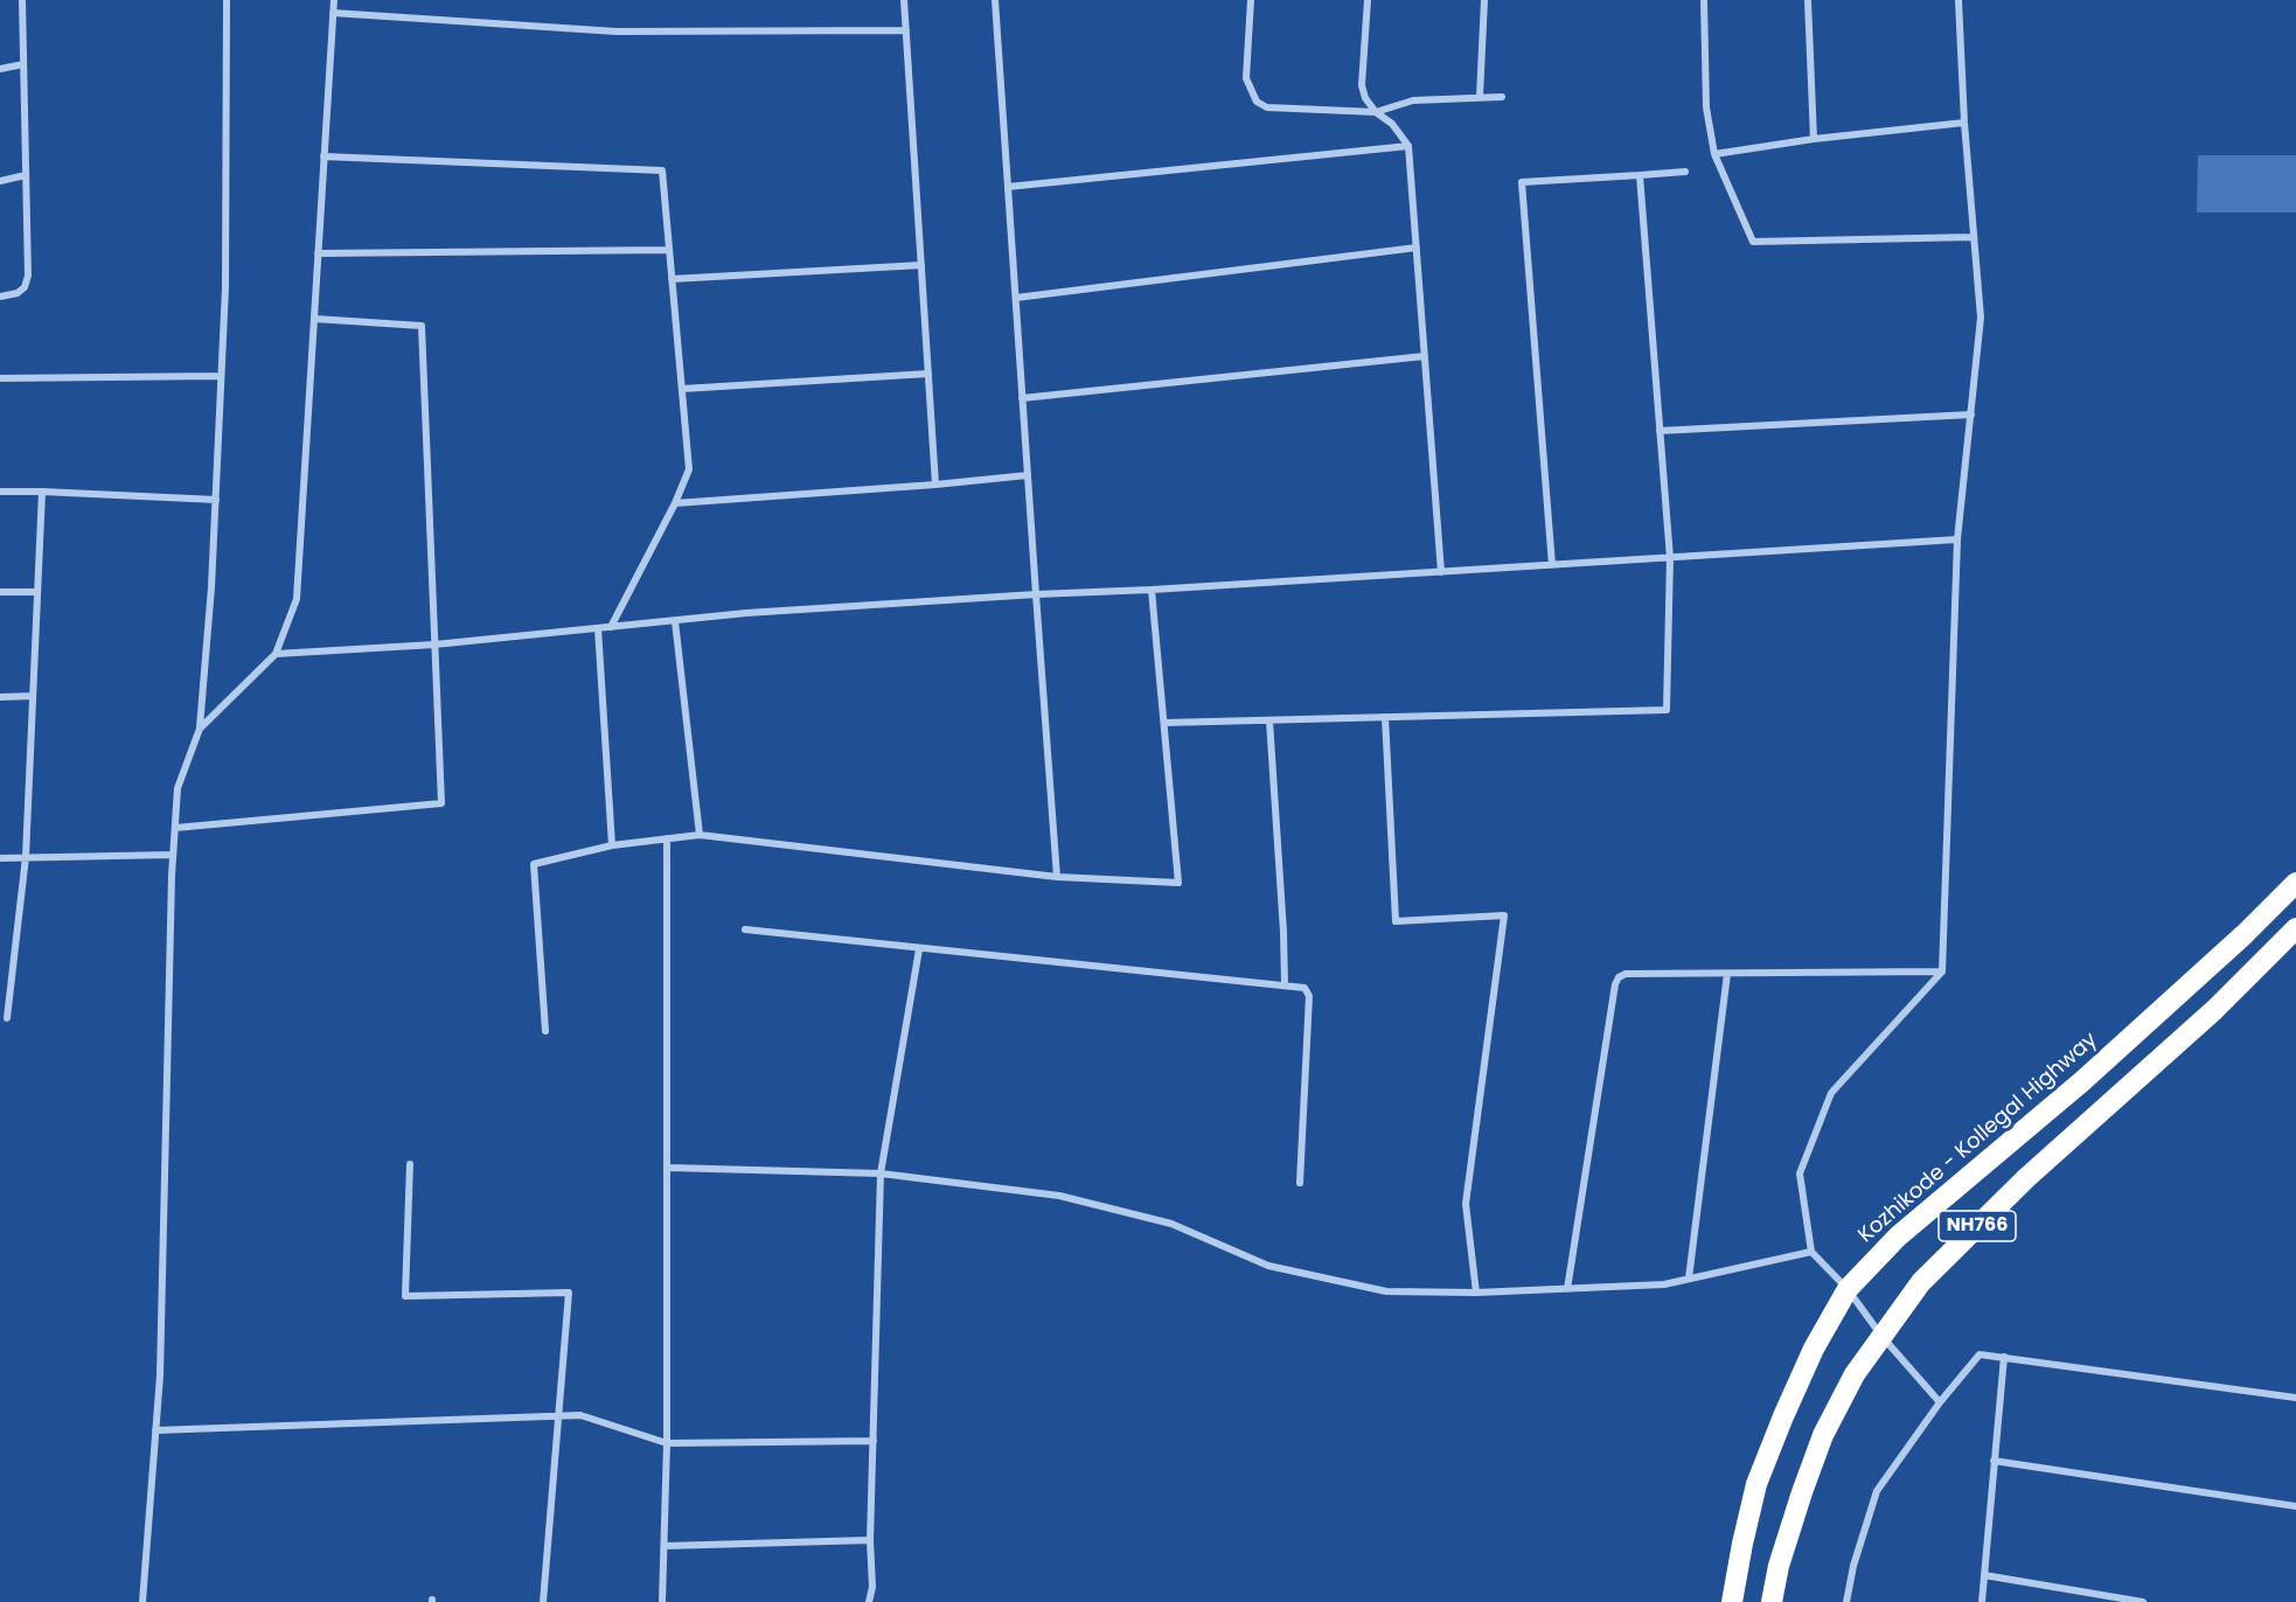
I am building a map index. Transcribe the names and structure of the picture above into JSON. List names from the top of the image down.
{
  "streets": {
    "highway": ["Kozhikode - Kollegal Highway", "NH766"]
  }
}
